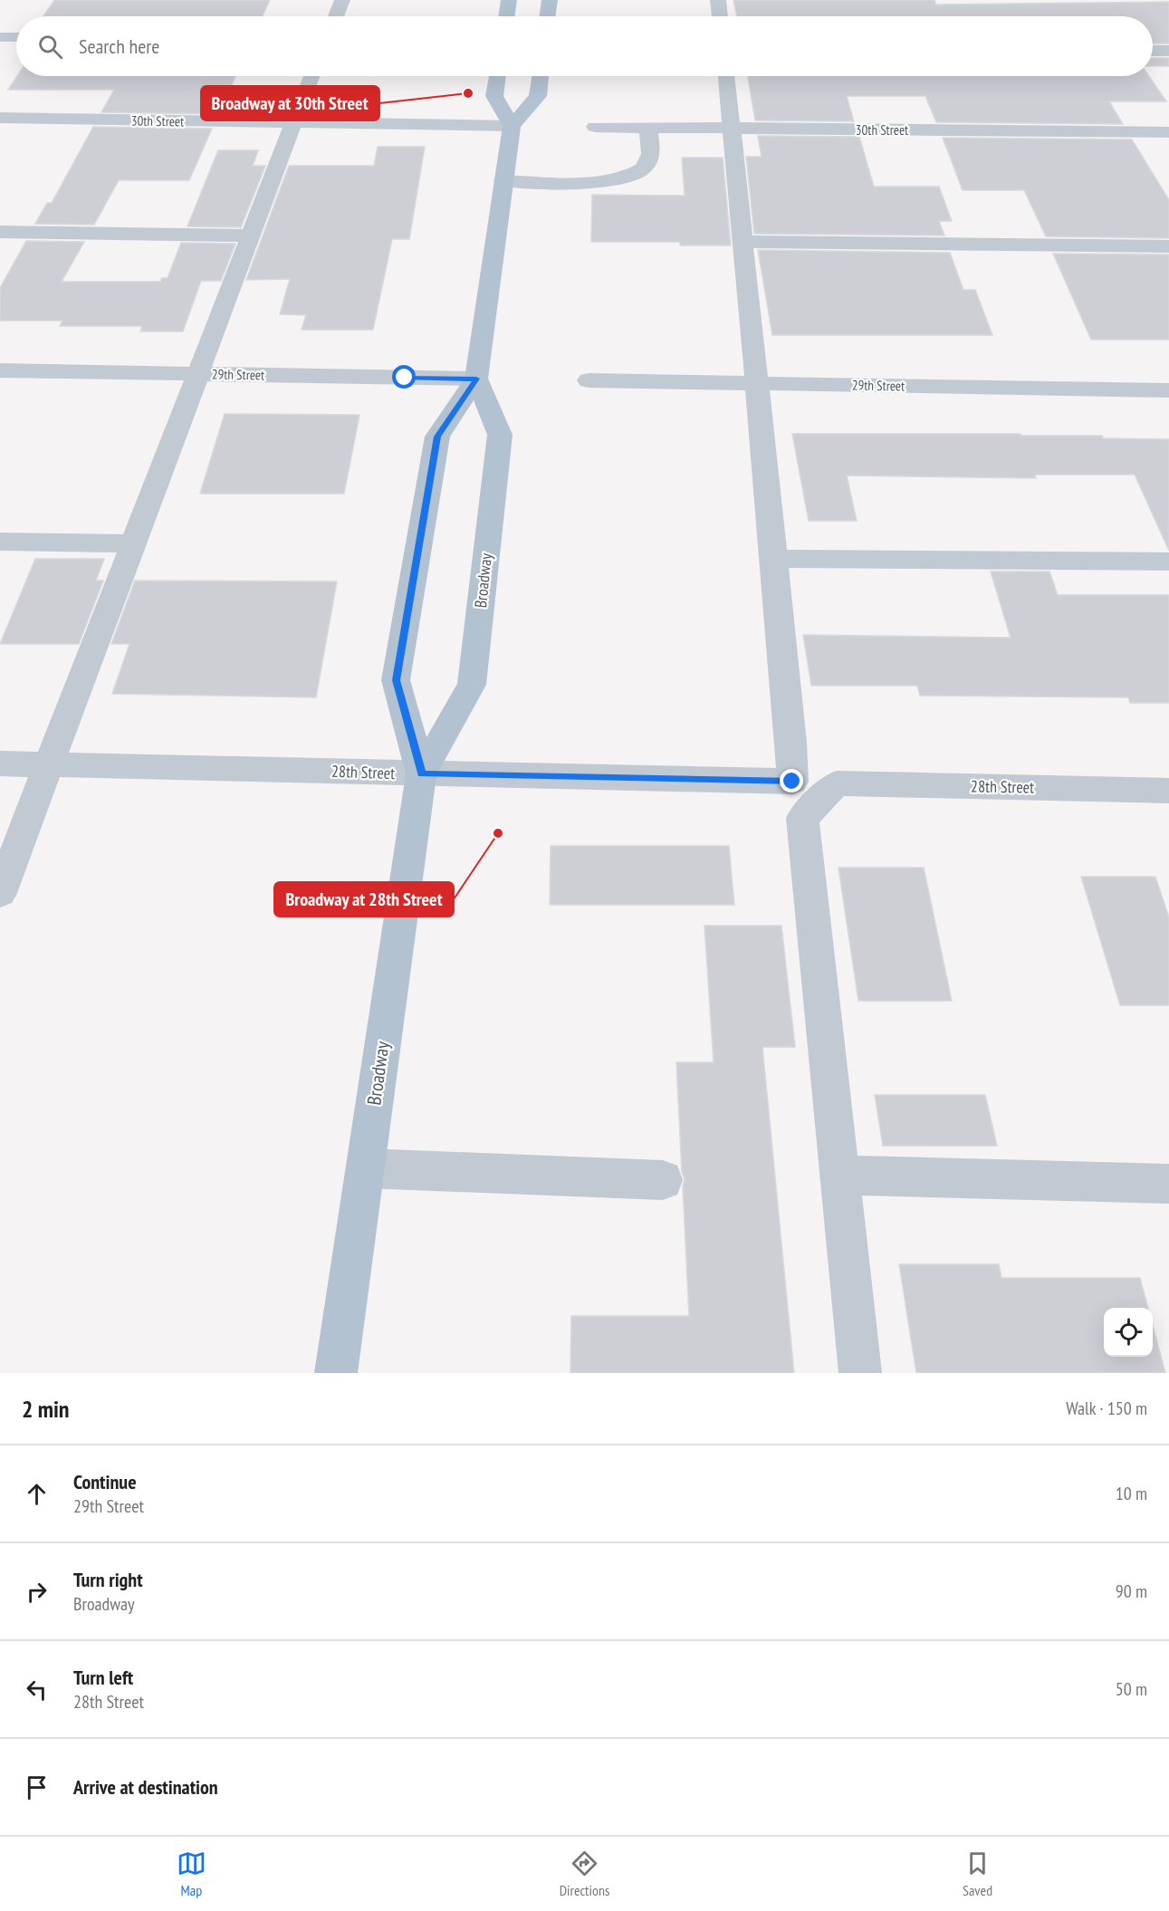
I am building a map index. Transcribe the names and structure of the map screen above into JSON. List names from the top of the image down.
{
  "streets": {
    "main road": ["Broadway"],
    "street": ["30th Street", "29th Street", "28th Street"]
  },
  "crossings": [
    ["30th Street", "Broadway"],
    ["29th Street", "Broadway"],
    ["Broadway", "28th Street"]
  ],
  "places": ["Broadway at 30th Street", "Broadway at 28th Street"],
  "page": {
    "search": "Search here",
    "heading": ["2 min", "Walk · 150 m"],
    "list": [
      ["Continue", "29th Street", "10 m"],
      ["Turn right", "Broadway", "90 m"],
      ["Turn left", "28th Street", "50 m"],
      "Arrive at destination"
    ],
    "nav": ["Map", "Directions", "Saved"]
  }
}
